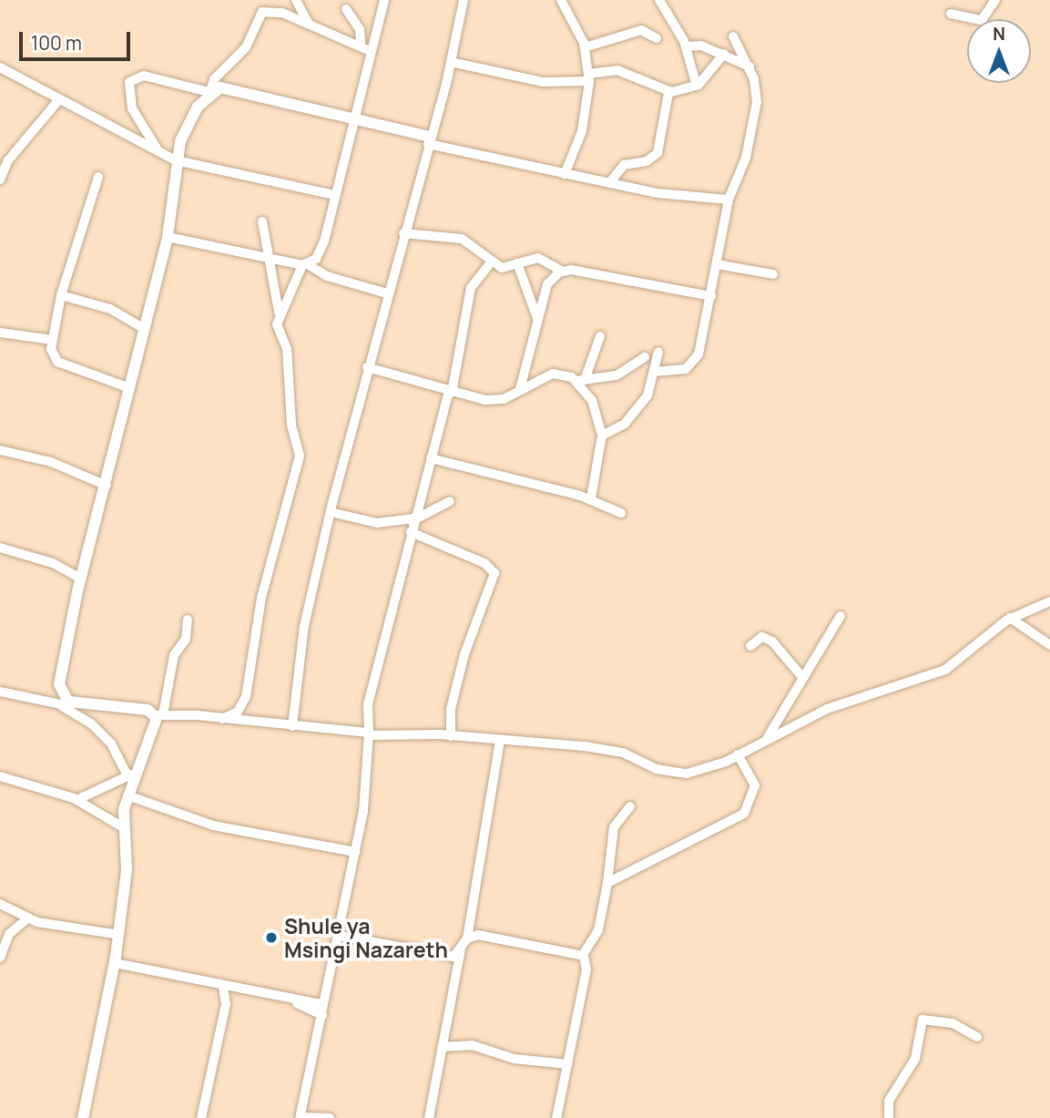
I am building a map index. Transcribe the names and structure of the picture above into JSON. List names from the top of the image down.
{
  "places": ["Shule ya Msingi Nazareth"],
  "scale_bar": "100 m",
  "north": "top"
}
